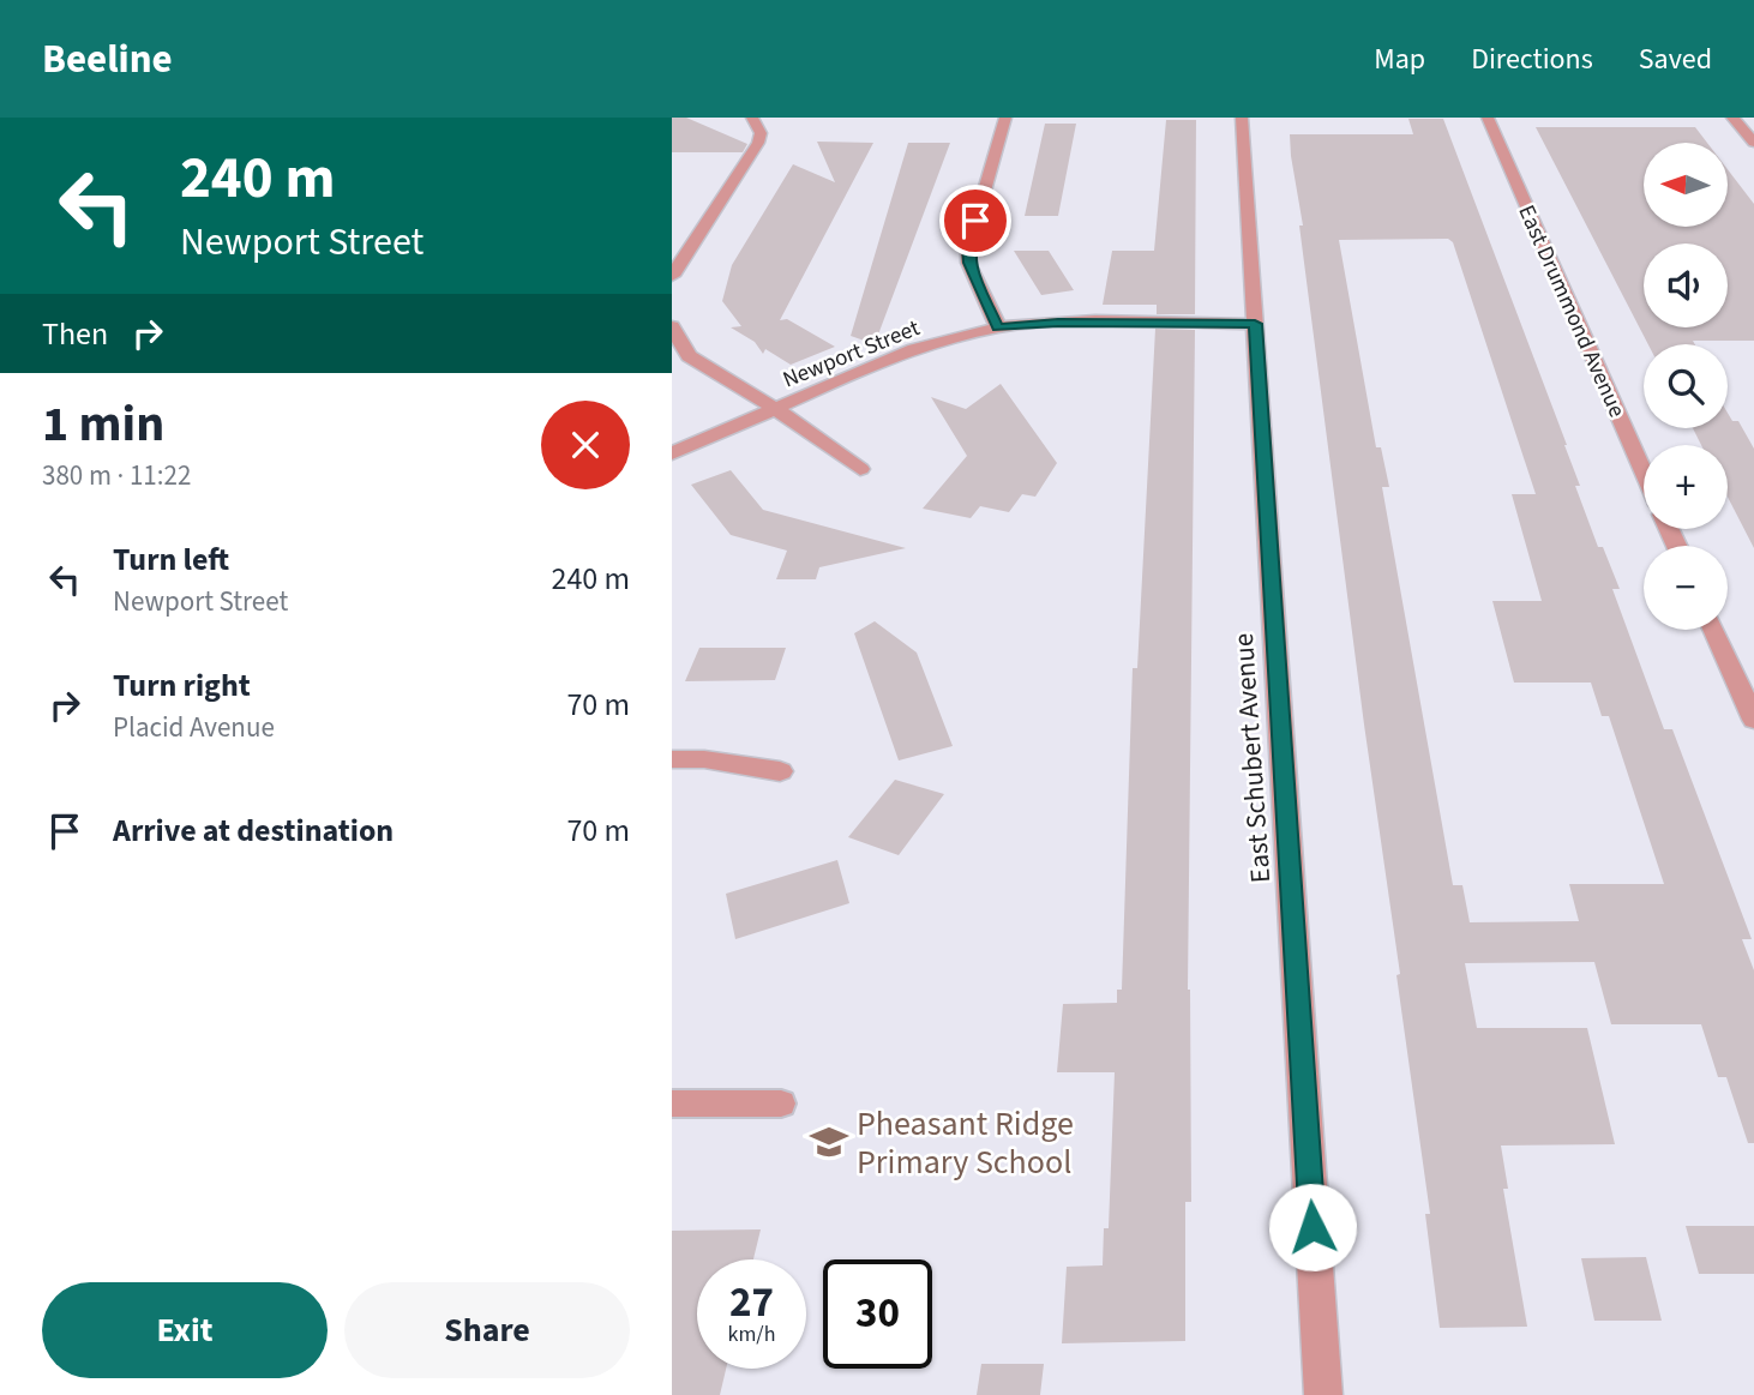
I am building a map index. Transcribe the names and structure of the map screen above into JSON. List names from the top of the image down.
{
  "streets": {
    "street": ["East Drummond Avenue", "Newport Street", "East Schubert Avenue"]
  },
  "crossings": [
    ["Newport Street", "East Schubert Avenue"]
  ],
  "places": {
    "school or university": ["Pheasant Ridge Primary School"]
  },
  "north": "left",
  "page": {
    "header": "Beeline",
    "nav": ["Map", "Directions", "Saved"],
    "turn": ["240 m", "Newport Street"],
    "map_buttons": ["+", "−"],
    "then": "Then",
    "heading": ["1 min", "380 m · 11:22"],
    "list": [
      {
        "name": "Turn left",
        "note": "Newport Street",
        "value": "240 m"
      },
      {
        "name": "Turn right",
        "note": "Placid Avenue",
        "value": "70 m"
      },
      {
        "name": "Arrive at destination",
        "value": "70 m"
      }
    ],
    "speed": "27 km/h",
    "limit": "30",
    "buttons": ["Exit", "Share"]
  }
}
